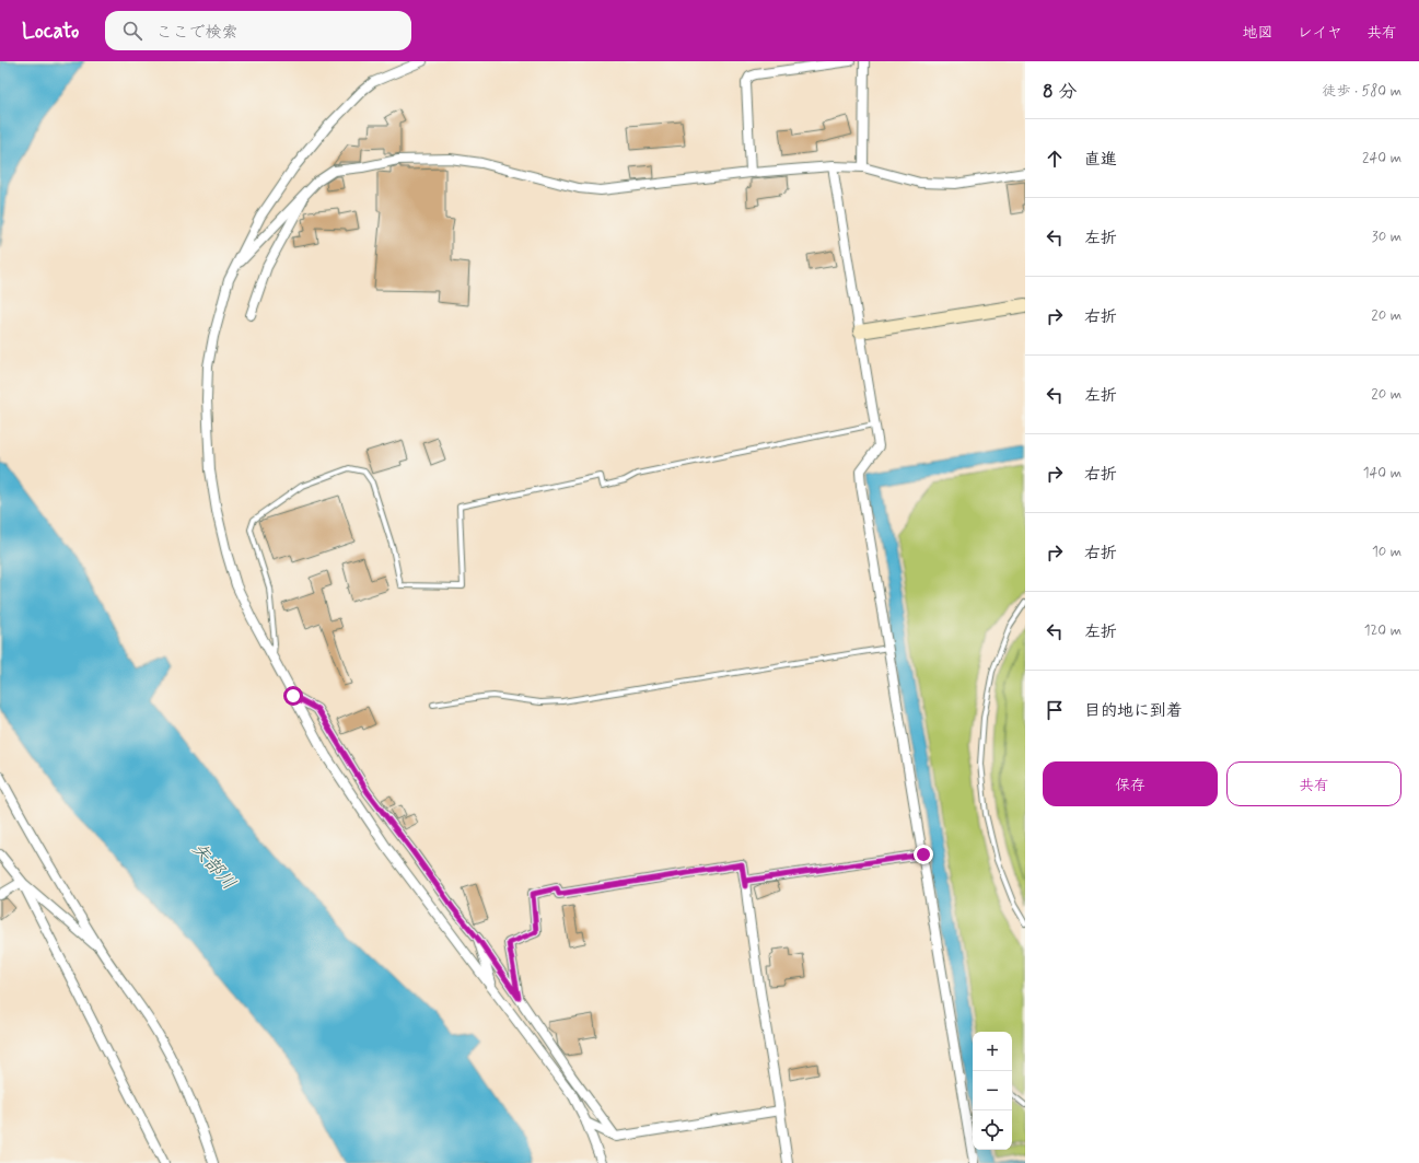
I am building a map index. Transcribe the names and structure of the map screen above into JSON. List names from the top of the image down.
{
  "water": ["矢部川"],
  "page": {
    "header": "Locato",
    "search": "ここで検索",
    "nav": ["地図", "レイヤ", "共有"],
    "heading": ["8 分", "徒歩 · 580 m"],
    "list": [
      ["直進", "240 m"],
      ["左折", "30 m"],
      ["右折", "20 m"],
      ["左折", "20 m"],
      ["右折", "140 m"],
      ["右折", "10 m"],
      ["左折", "120 m"],
      "目的地に到着"
    ],
    "buttons": ["保存", "共有"],
    "map_buttons": ["+", "−"]
  }
}
